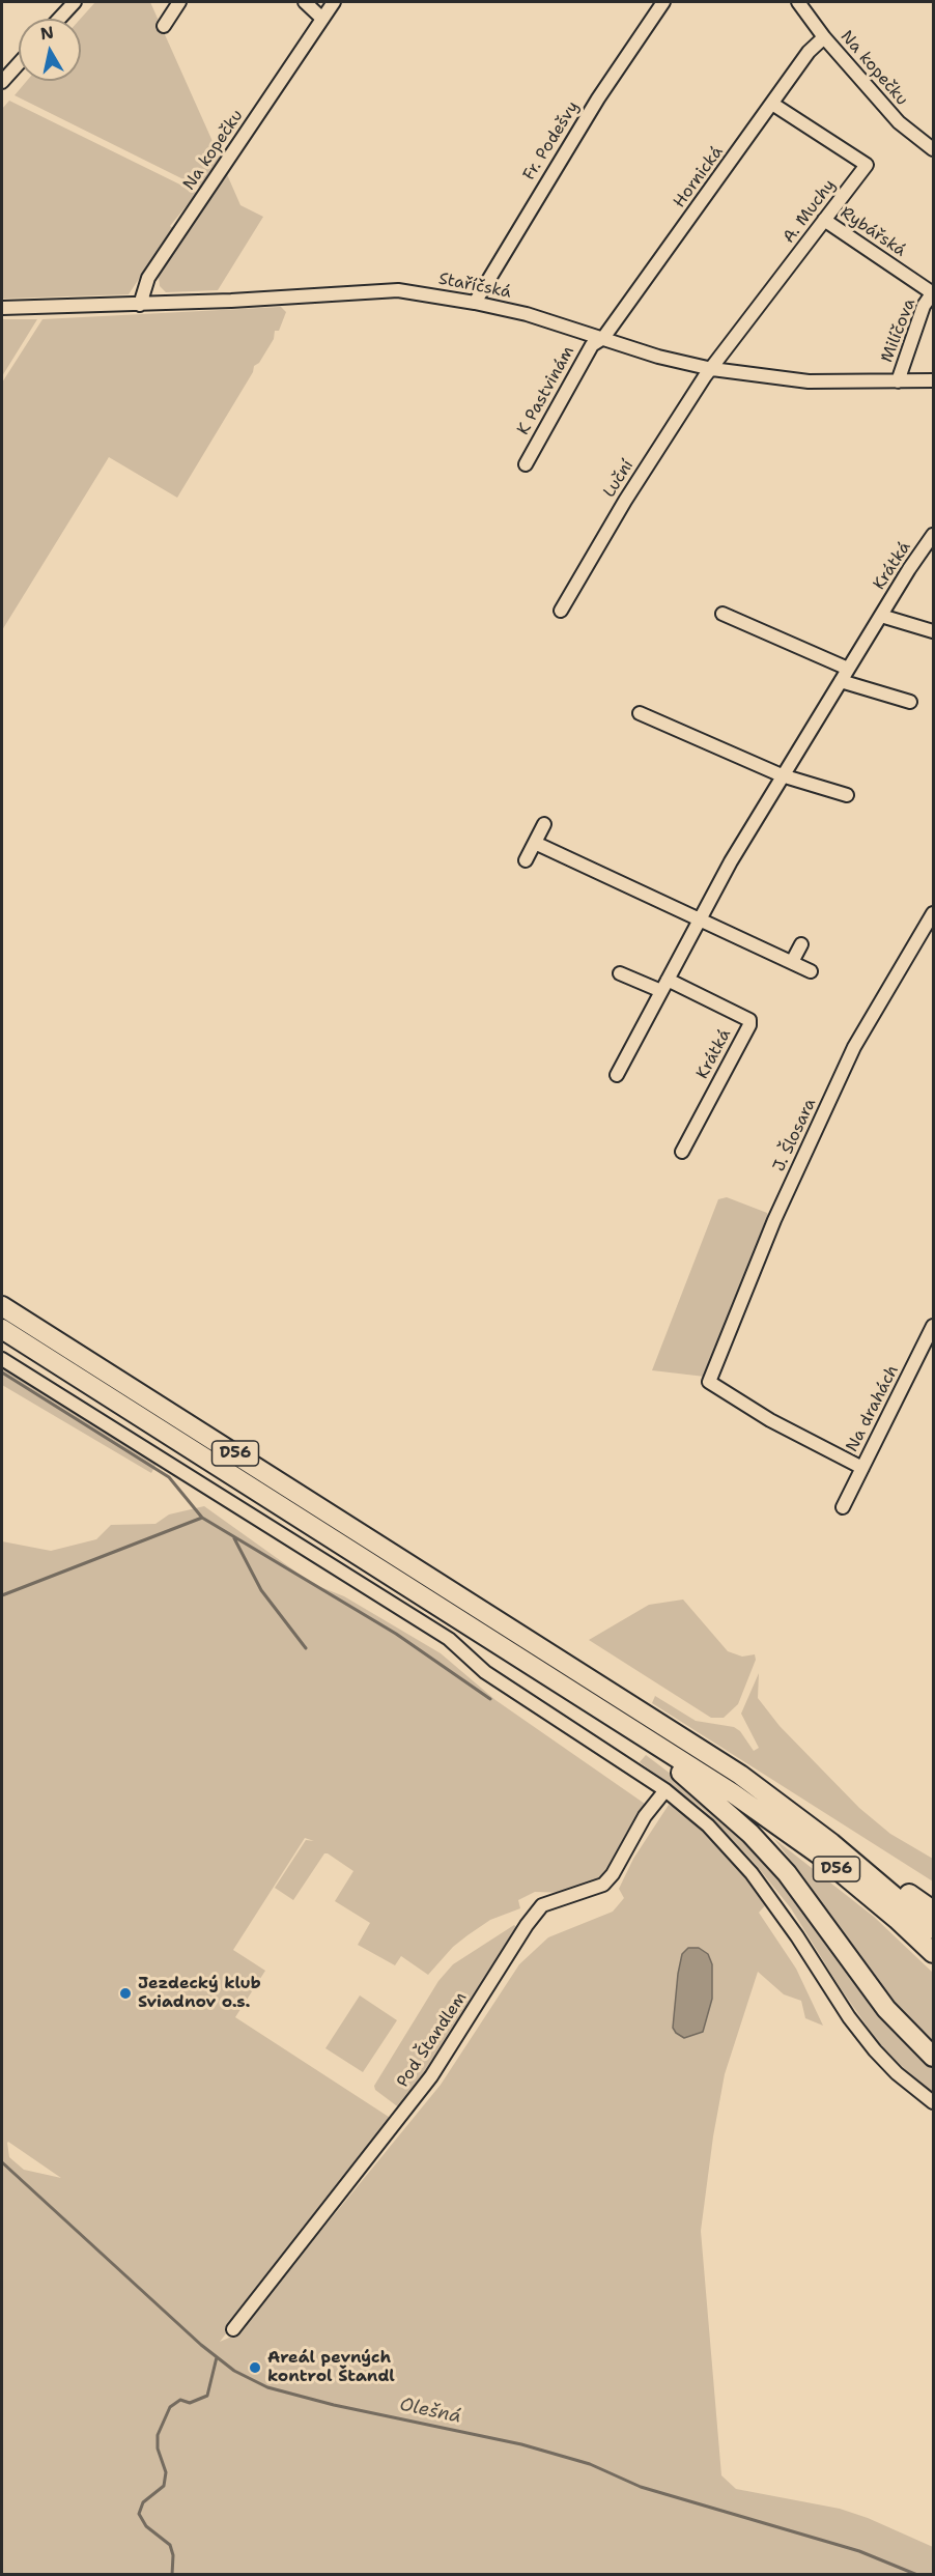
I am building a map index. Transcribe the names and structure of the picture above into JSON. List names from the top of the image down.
{
  "streets": {
    "highway": ["D56"],
    "street": [
      "Na kopečku",
      "Fr. Podešvy",
      "Hornická",
      "A. Muchy",
      "Rybářská",
      "Staříčská",
      "Milíčova",
      "K Pastvinám",
      "Luční",
      "Krátká",
      "J. Šlosara",
      "Na drahách",
      "Pod Štandlem"
    ]
  },
  "crossings": [
    ["Na kopečku", "Hornická"],
    ["Na kopečku", "Staříčská"],
    ["Fr. Podešvy", "Staříčská"],
    ["Hornická", "A. Muchy"],
    ["Hornická", "Staříčská"],
    ["Hornická", "K Pastvinám"],
    ["A. Muchy", "Rybářská"],
    ["A. Muchy", "Staříčská"],
    ["A. Muchy", "Luční"],
    ["Rybářská", "Milíčova"],
    ["Staříčská", "Milíčova"],
    ["Staříčská", "K Pastvinám"],
    ["Staříčská", "Luční"],
    ["J. Šlosara", "Na drahách"]
  ],
  "water": ["Olešná"],
  "places": ["Jezdecký klub Sviadnov o.s.", "Areál pevných kontrol Štandl"],
  "north": "top"
}
